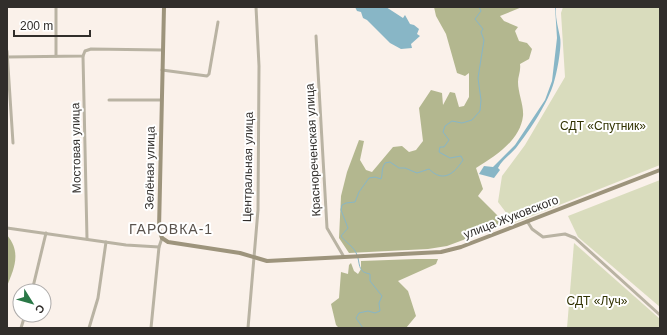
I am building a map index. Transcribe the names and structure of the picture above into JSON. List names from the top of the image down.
{
  "streets": {
    "main road": ["Зелёная улица", "улица Жуковского"],
    "street": ["Мостовая улица", "Краснореченская улица", "Центральная улица"]
  },
  "crossings": [
    ["Краснореченская улица", "улица Жуковского"],
    ["Центральная улица", "улица Жуковского"],
    ["Зелёная улица", "улица Жуковского"]
  ],
  "districts": ["ГАРОВКА-1"],
  "parks": ["СДТ «Спутник»", "СДТ «Луч»"],
  "scale_bar": "200 m",
  "north": "bottom right"
}
